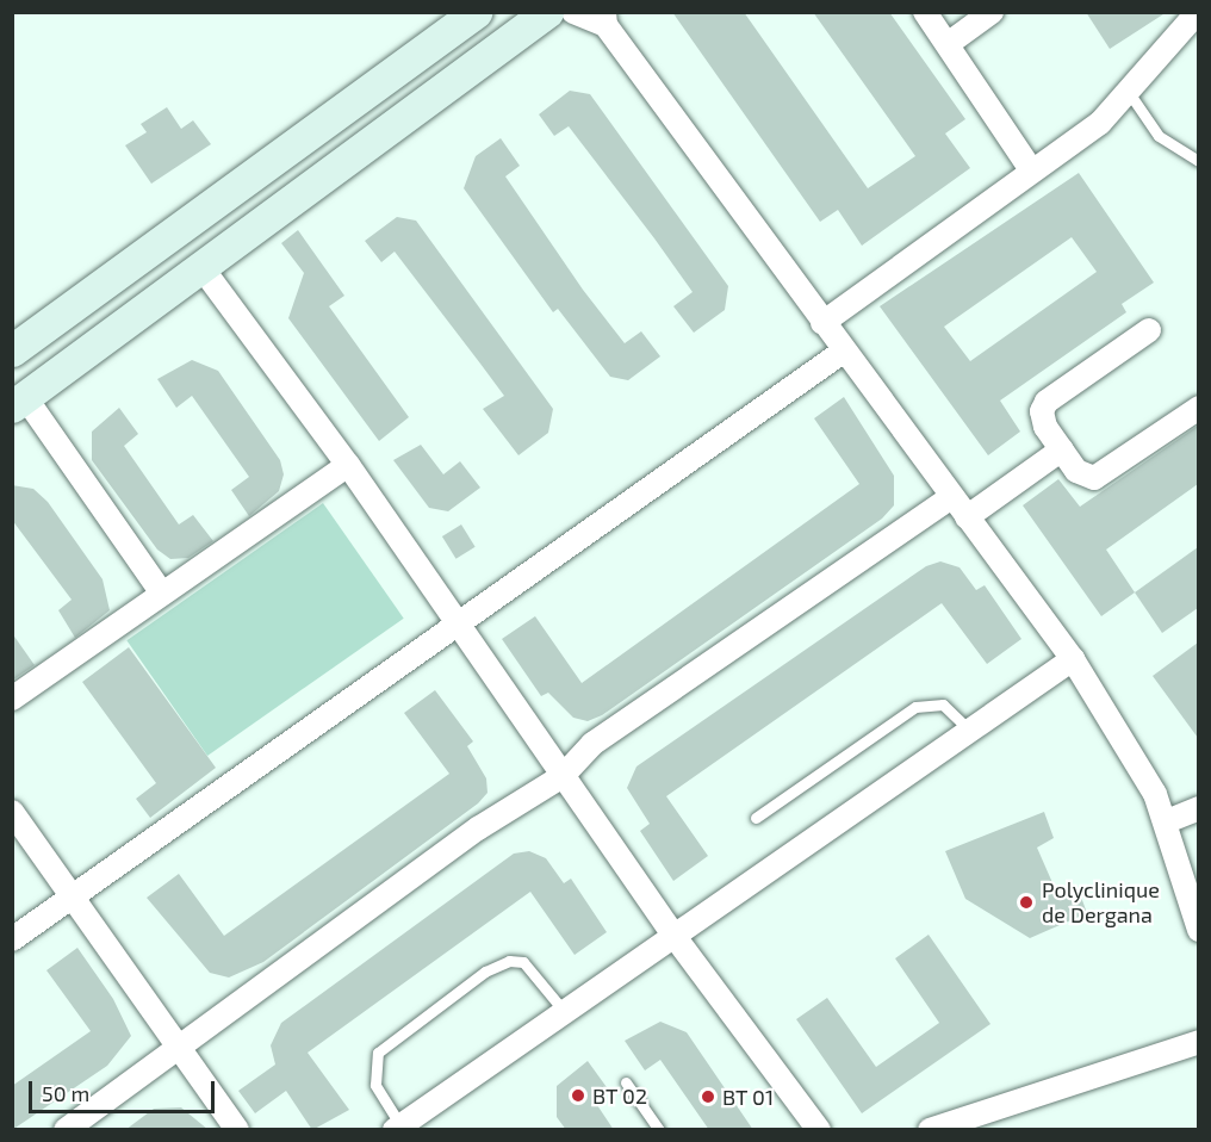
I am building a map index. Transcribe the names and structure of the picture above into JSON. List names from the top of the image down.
{
  "places": ["Polyclinique de Dergana", "BT 02", "BT 01"],
  "scale_bar": "50 m"
}
